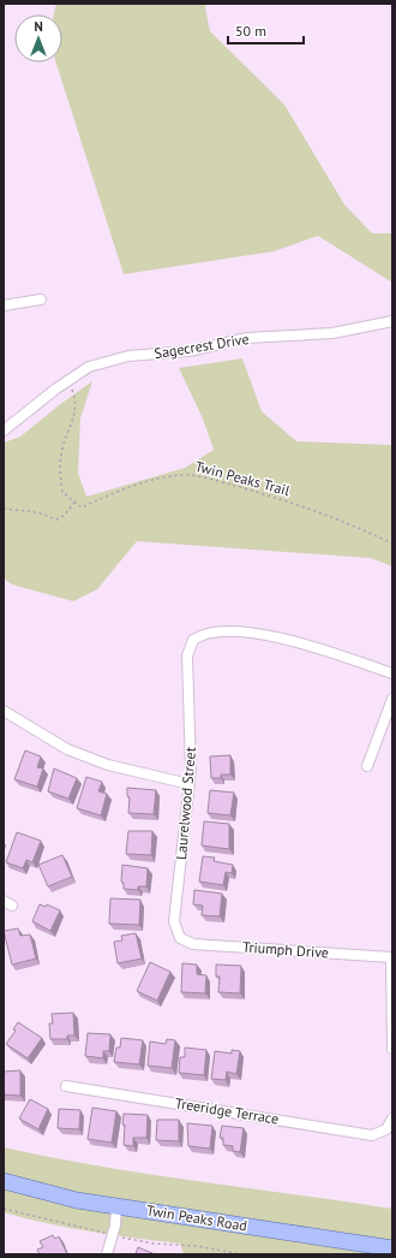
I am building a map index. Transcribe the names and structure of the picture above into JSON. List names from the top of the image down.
{
  "streets": {
    "main road": ["Twin Peaks Road"],
    "street": [
      "Sagecrest Drive",
      "Laurelwood Street",
      "Triumph Drive",
      "Treeridge Terrace"
    ],
    "path": ["Twin Peaks Trail"]
  },
  "crossings": [
    ["Laurelwood Street", "Triumph Drive"]
  ],
  "scale_bar": "50 m",
  "north": "top"
}
